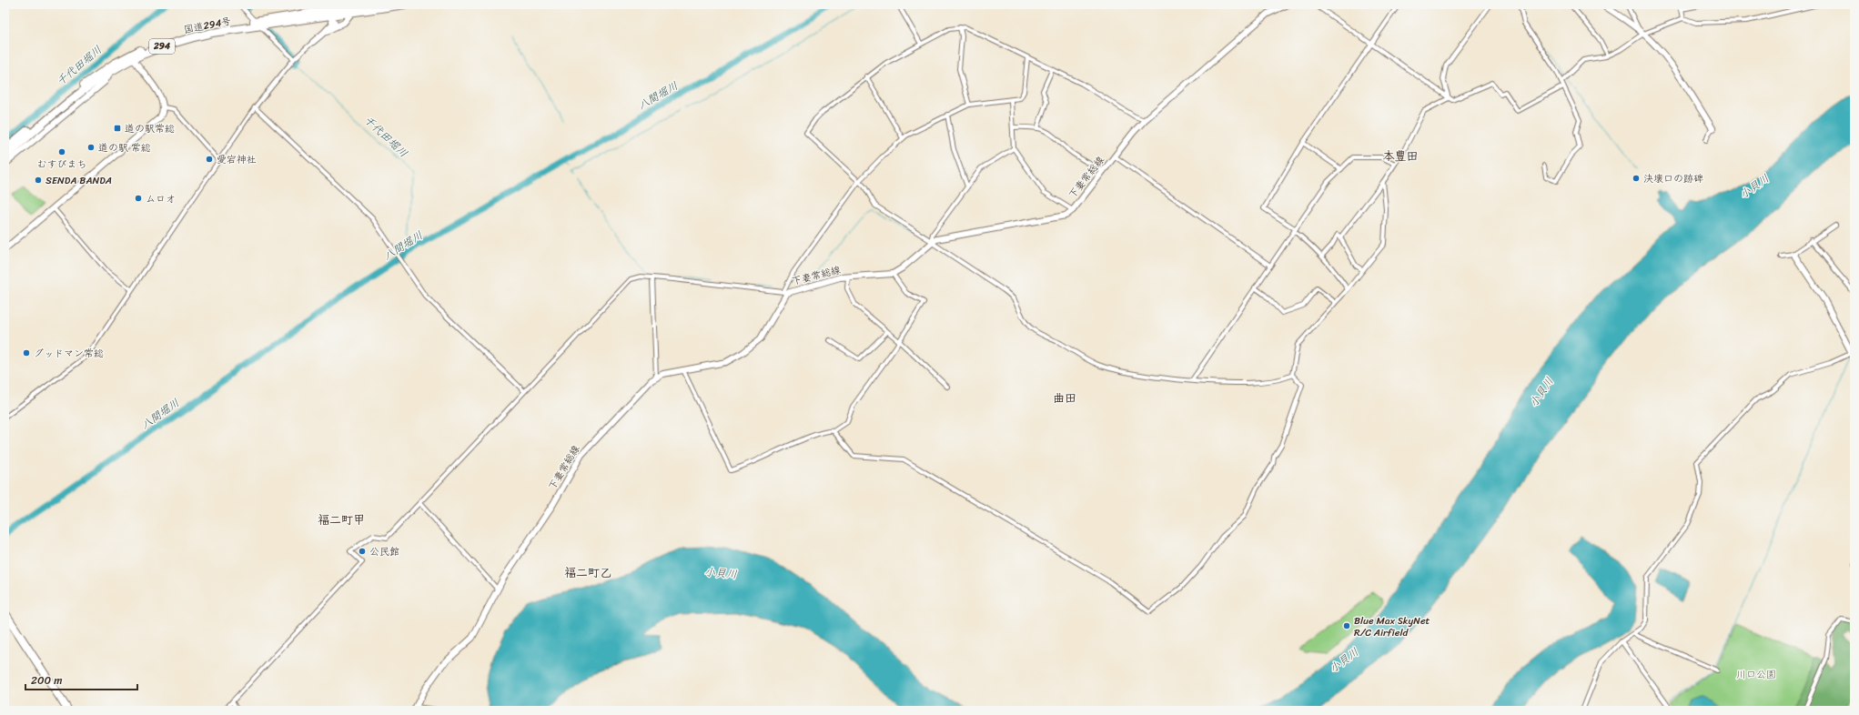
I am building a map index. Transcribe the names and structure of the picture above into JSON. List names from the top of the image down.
{
  "streets": {
    "highway": ["国道294号", "294"],
    "main road": ["下妻常総線"]
  },
  "districts": [
    "本豊田",
    "曲田",
    "福二町甲",
    "福二町乙"
  ],
  "water": ["千代田堀川", "八間堀川", "小貝川"],
  "parks": ["川口公園"],
  "places": {
    "transit": ["道の駅常総"],
    "other": [
      "道の駅 常総",
      "むすびまち",
      "愛宕神社",
      "決壊口の跡碑",
      "SENDA BANDA",
      "ムロオ",
      "グッドマン常総",
      "公民館",
      "Blue Max SkyNet R/C Airfield"
    ]
  },
  "scale_bar": "200 m"
}
